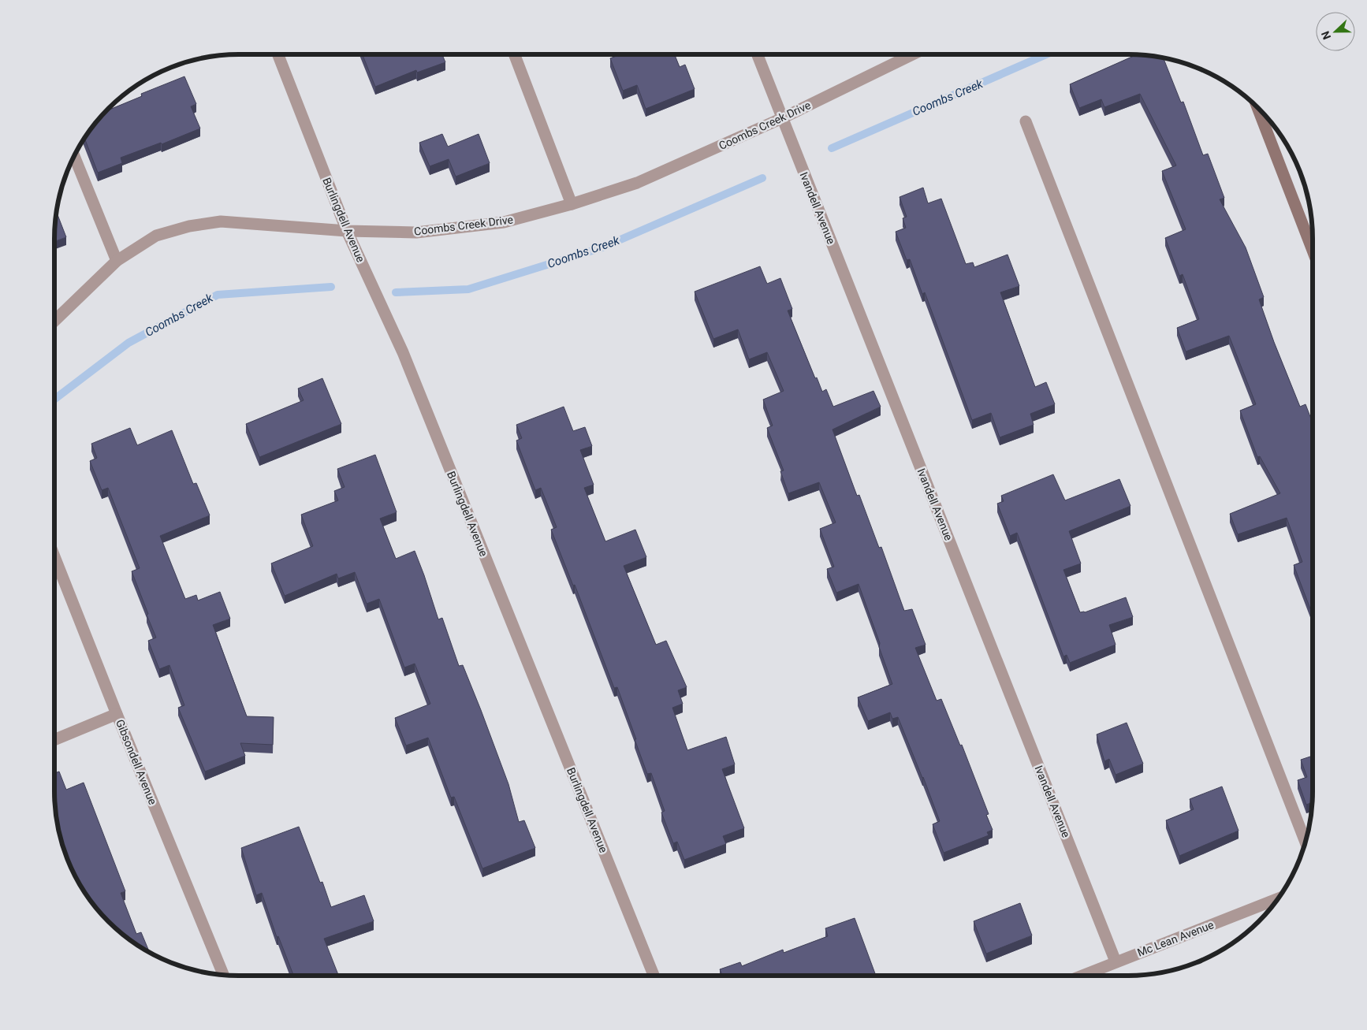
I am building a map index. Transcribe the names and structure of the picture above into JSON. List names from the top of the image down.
{
  "streets": {
    "street": [
      "Coombs Creek Drive",
      "Ivandell Avenue",
      "Burlingdell Avenue",
      "Gibsondell Avenue",
      "Mc Lean Avenue"
    ]
  },
  "crossings": [
    ["Coombs Creek Drive", "Ivandell Avenue"],
    ["Coombs Creek Drive", "Burlingdell Avenue"],
    ["Ivandell Avenue", "Mc Lean Avenue"]
  ],
  "water": ["Coombs Creek"],
  "north": "left"
}
